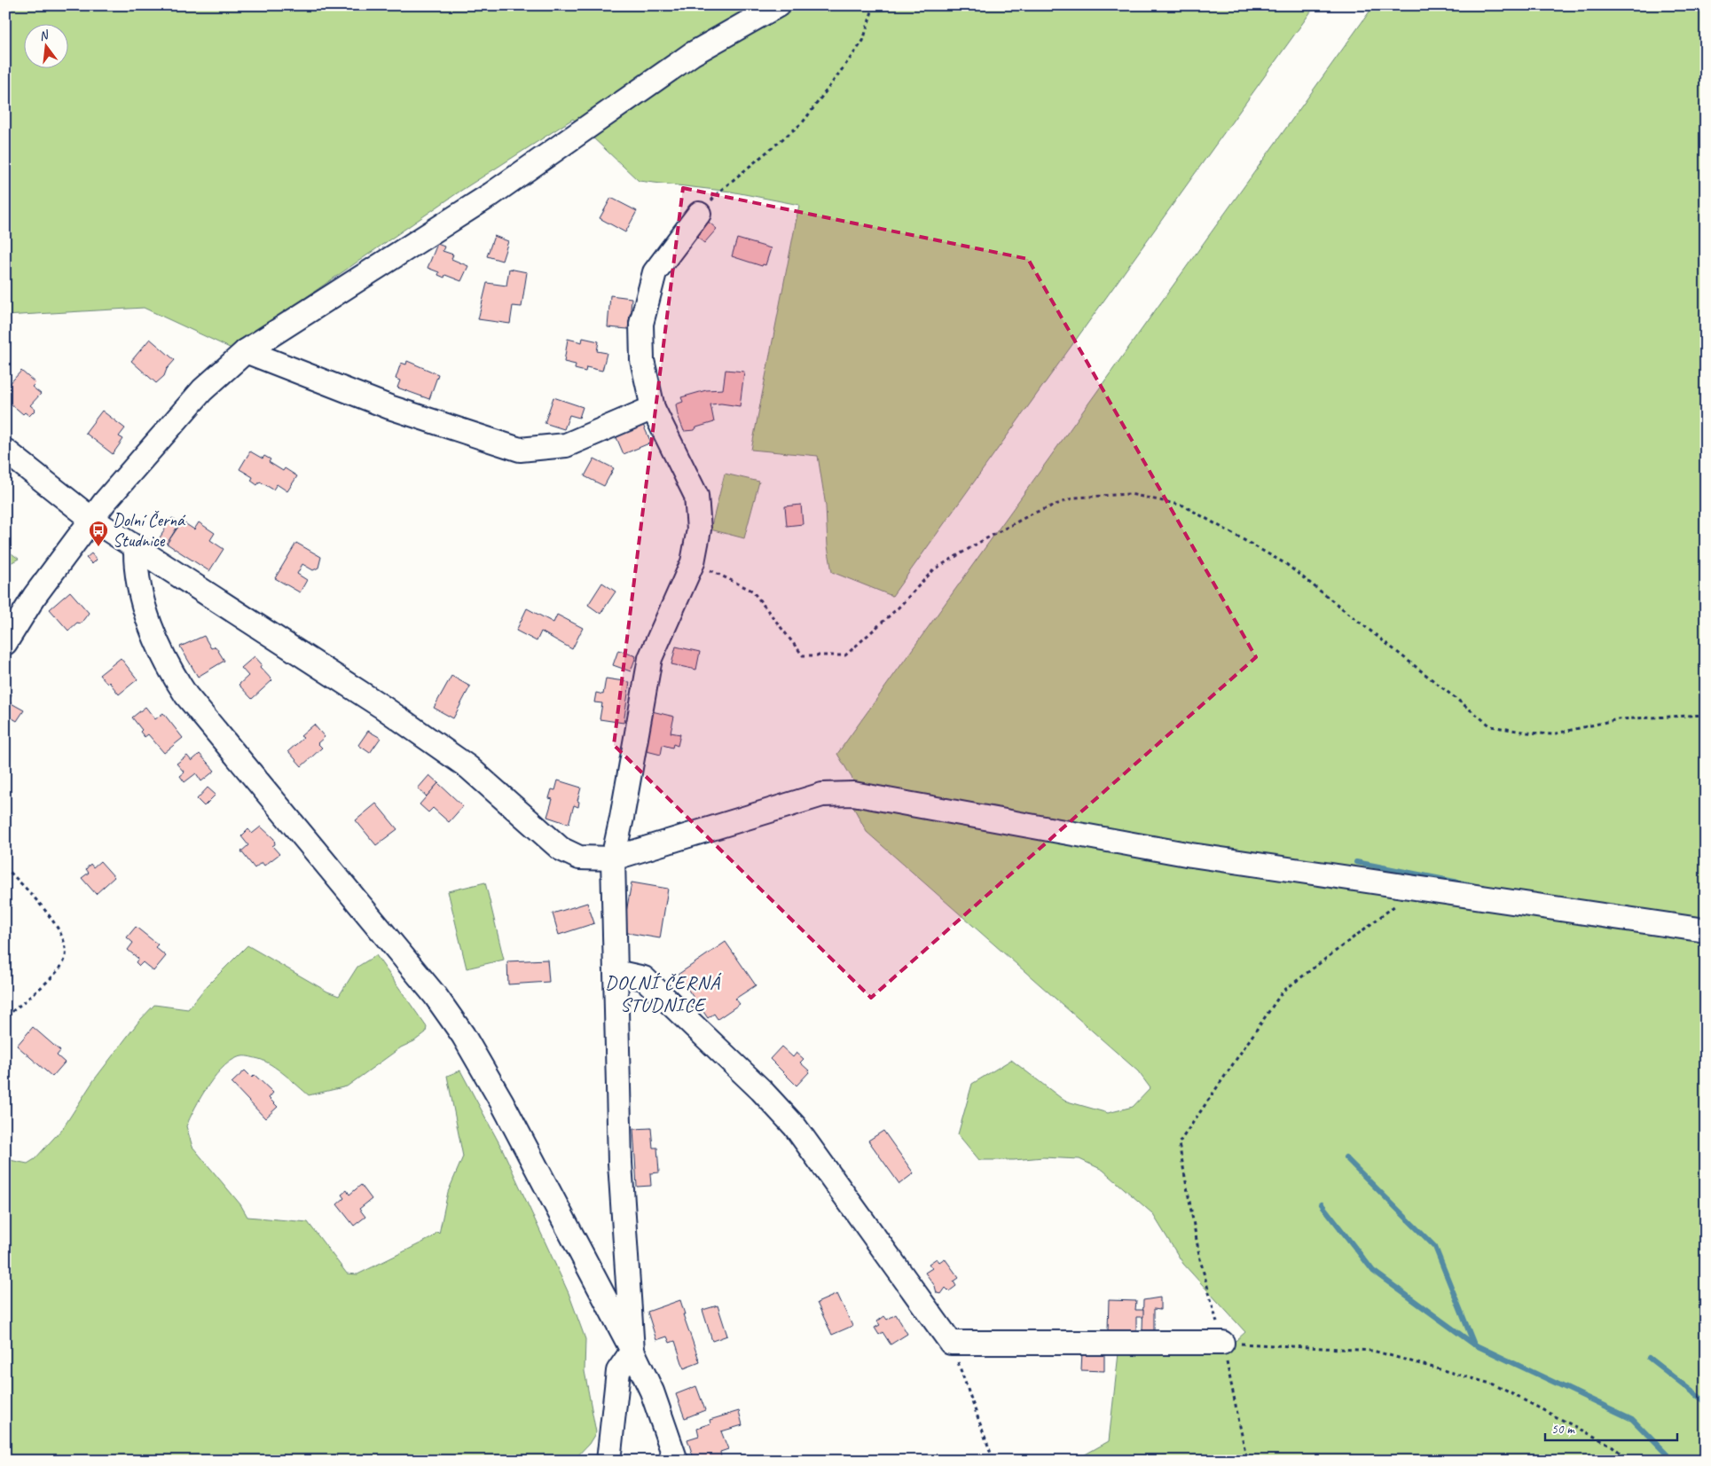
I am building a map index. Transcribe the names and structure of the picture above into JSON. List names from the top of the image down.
{
  "districts": ["DOLNÍ ČERNÁ STUDNICE"],
  "places": {
    "bus stop": ["Dolní Černá Studnice"]
  },
  "scale_bar": "50 m",
  "north": "top"
}
